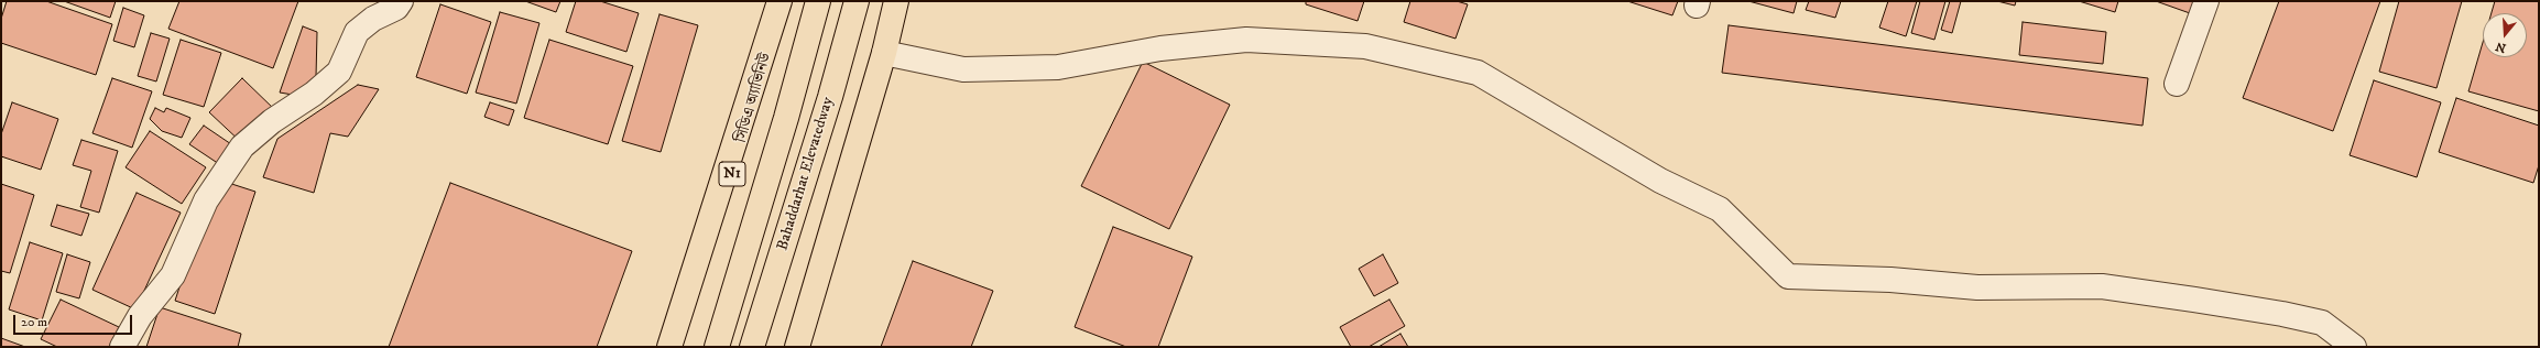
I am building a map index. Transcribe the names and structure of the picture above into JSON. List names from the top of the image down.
{
  "streets": {
    "highway": ["সিডিএ অ্যাভিনিউ", "N1", "Bahaddarhat Elevatedway"]
  },
  "scale_bar": "20 m",
  "north": "bottom"
}
